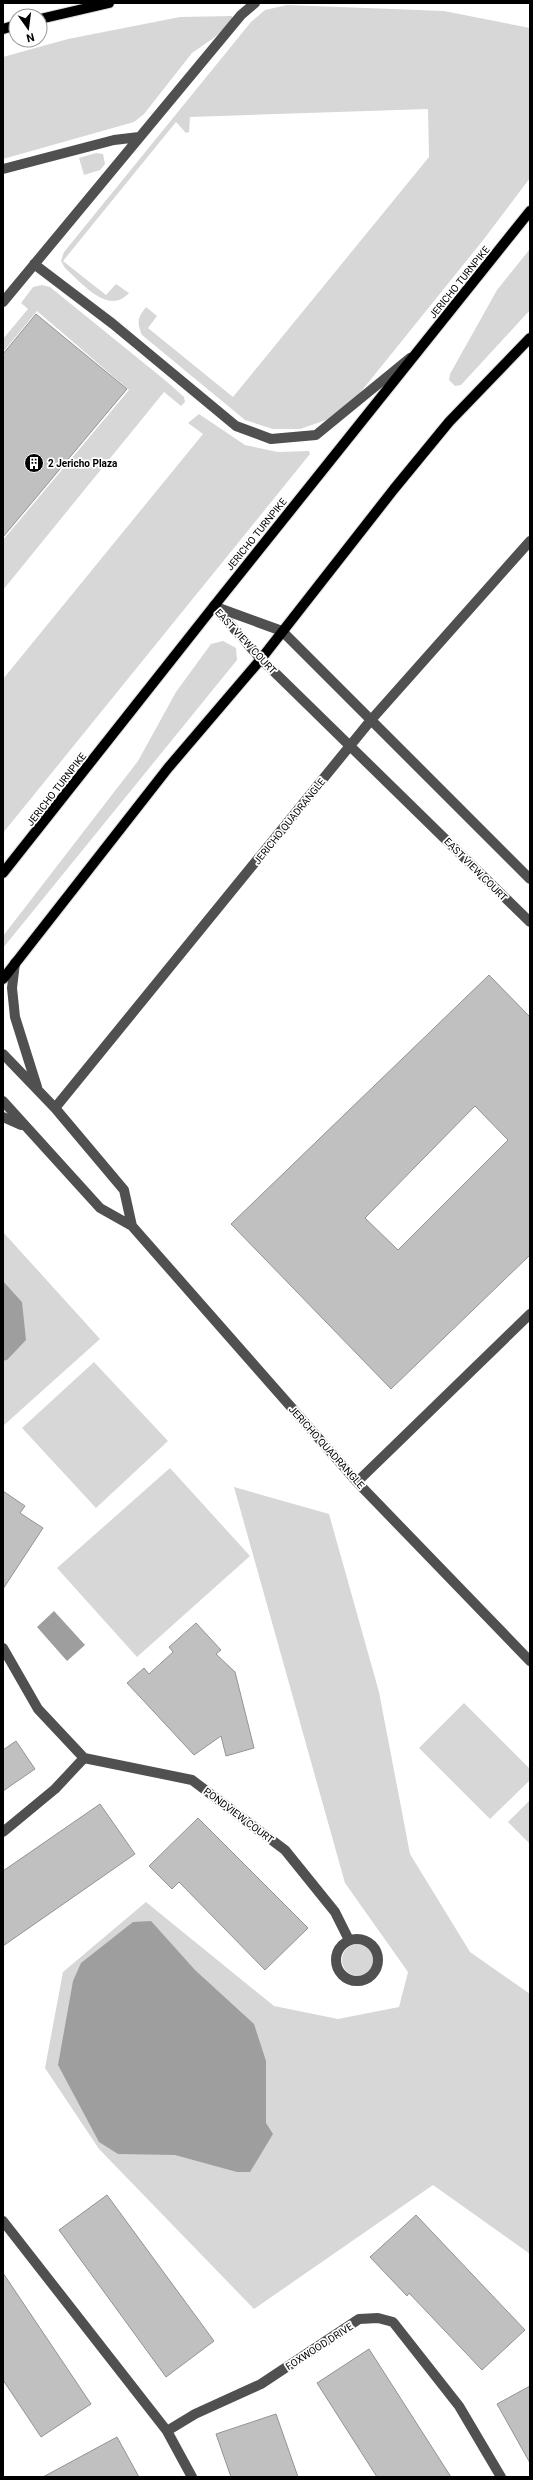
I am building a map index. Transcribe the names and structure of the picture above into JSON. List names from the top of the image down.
{
  "streets": {
    "main road": ["JERICHO TURNPIKE"],
    "street": [
      "EAST VIEW COURT",
      "JERICHO QUADRANGLE",
      "PONDVIEW COURT",
      "FOXWOOD DRIVE"
    ]
  },
  "crossings": [
    ["JERICHO TURNPIKE", "EAST VIEW COURT"],
    ["EAST VIEW COURT", "JERICHO QUADRANGLE"]
  ],
  "places": {
    "building": ["2 Jericho Plaza"]
  },
  "north": "bottom"
}
